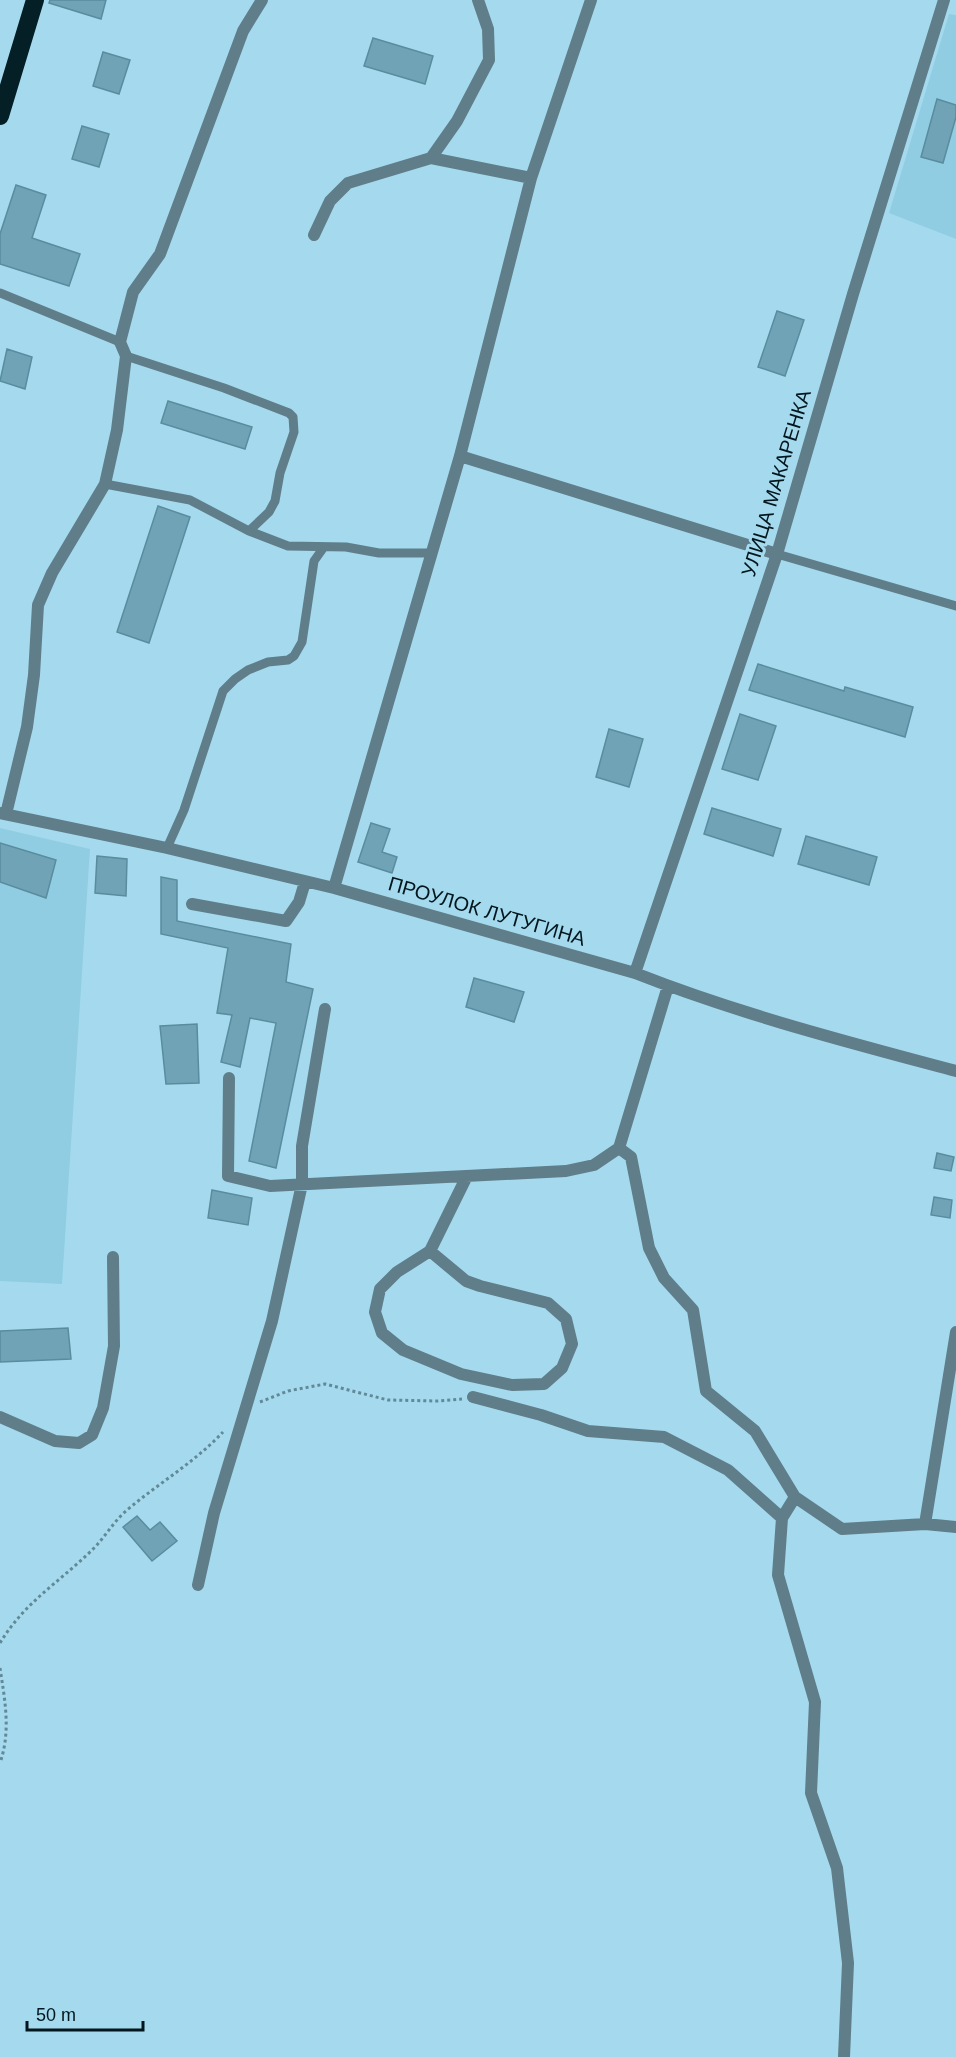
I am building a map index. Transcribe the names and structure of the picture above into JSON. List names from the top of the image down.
{
  "streets": {
    "street": ["УЛИЦА МАКАРЕНКА", "ПРОУЛОК ЛУТУГИНА"]
  },
  "crossings": [
    ["УЛИЦА МАКАРЕНКА", "ПРОУЛОК ЛУТУГИНА"]
  ],
  "scale_bar": "50 m"
}
